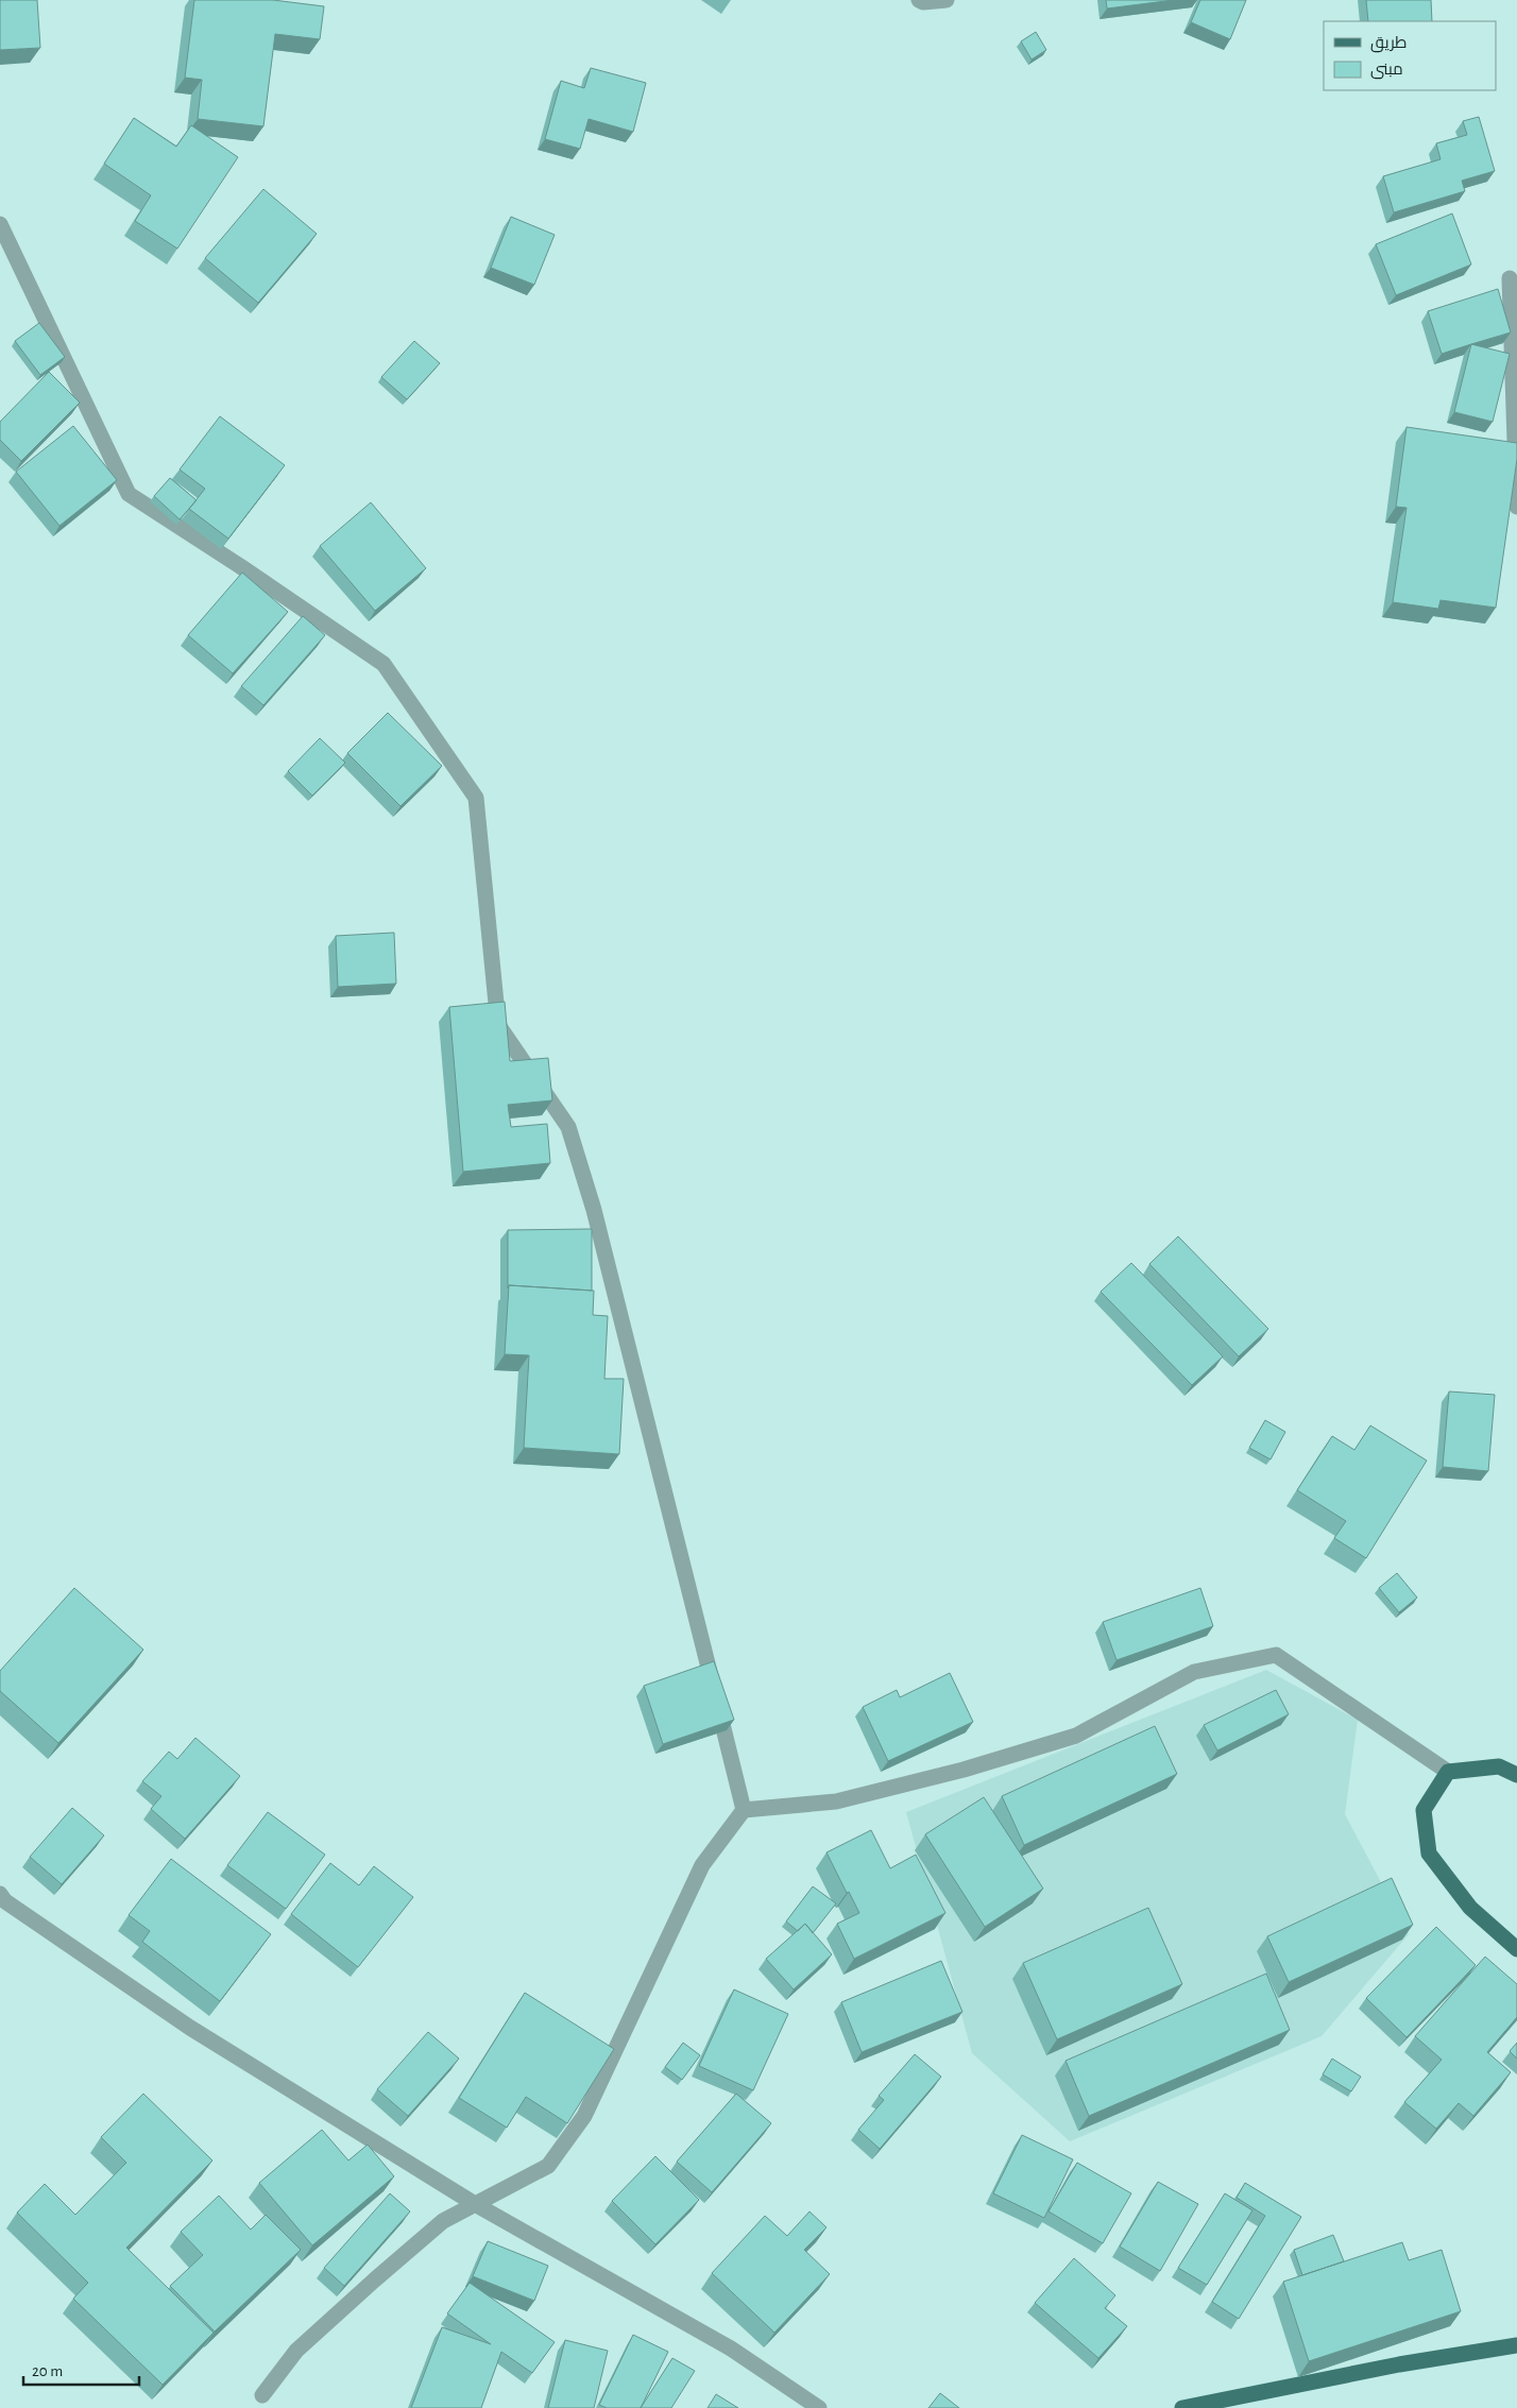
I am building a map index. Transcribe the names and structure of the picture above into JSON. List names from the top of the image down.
{
  "legend": ["طريق", "مبنى"],
  "scale_bar": "20 m"
}
